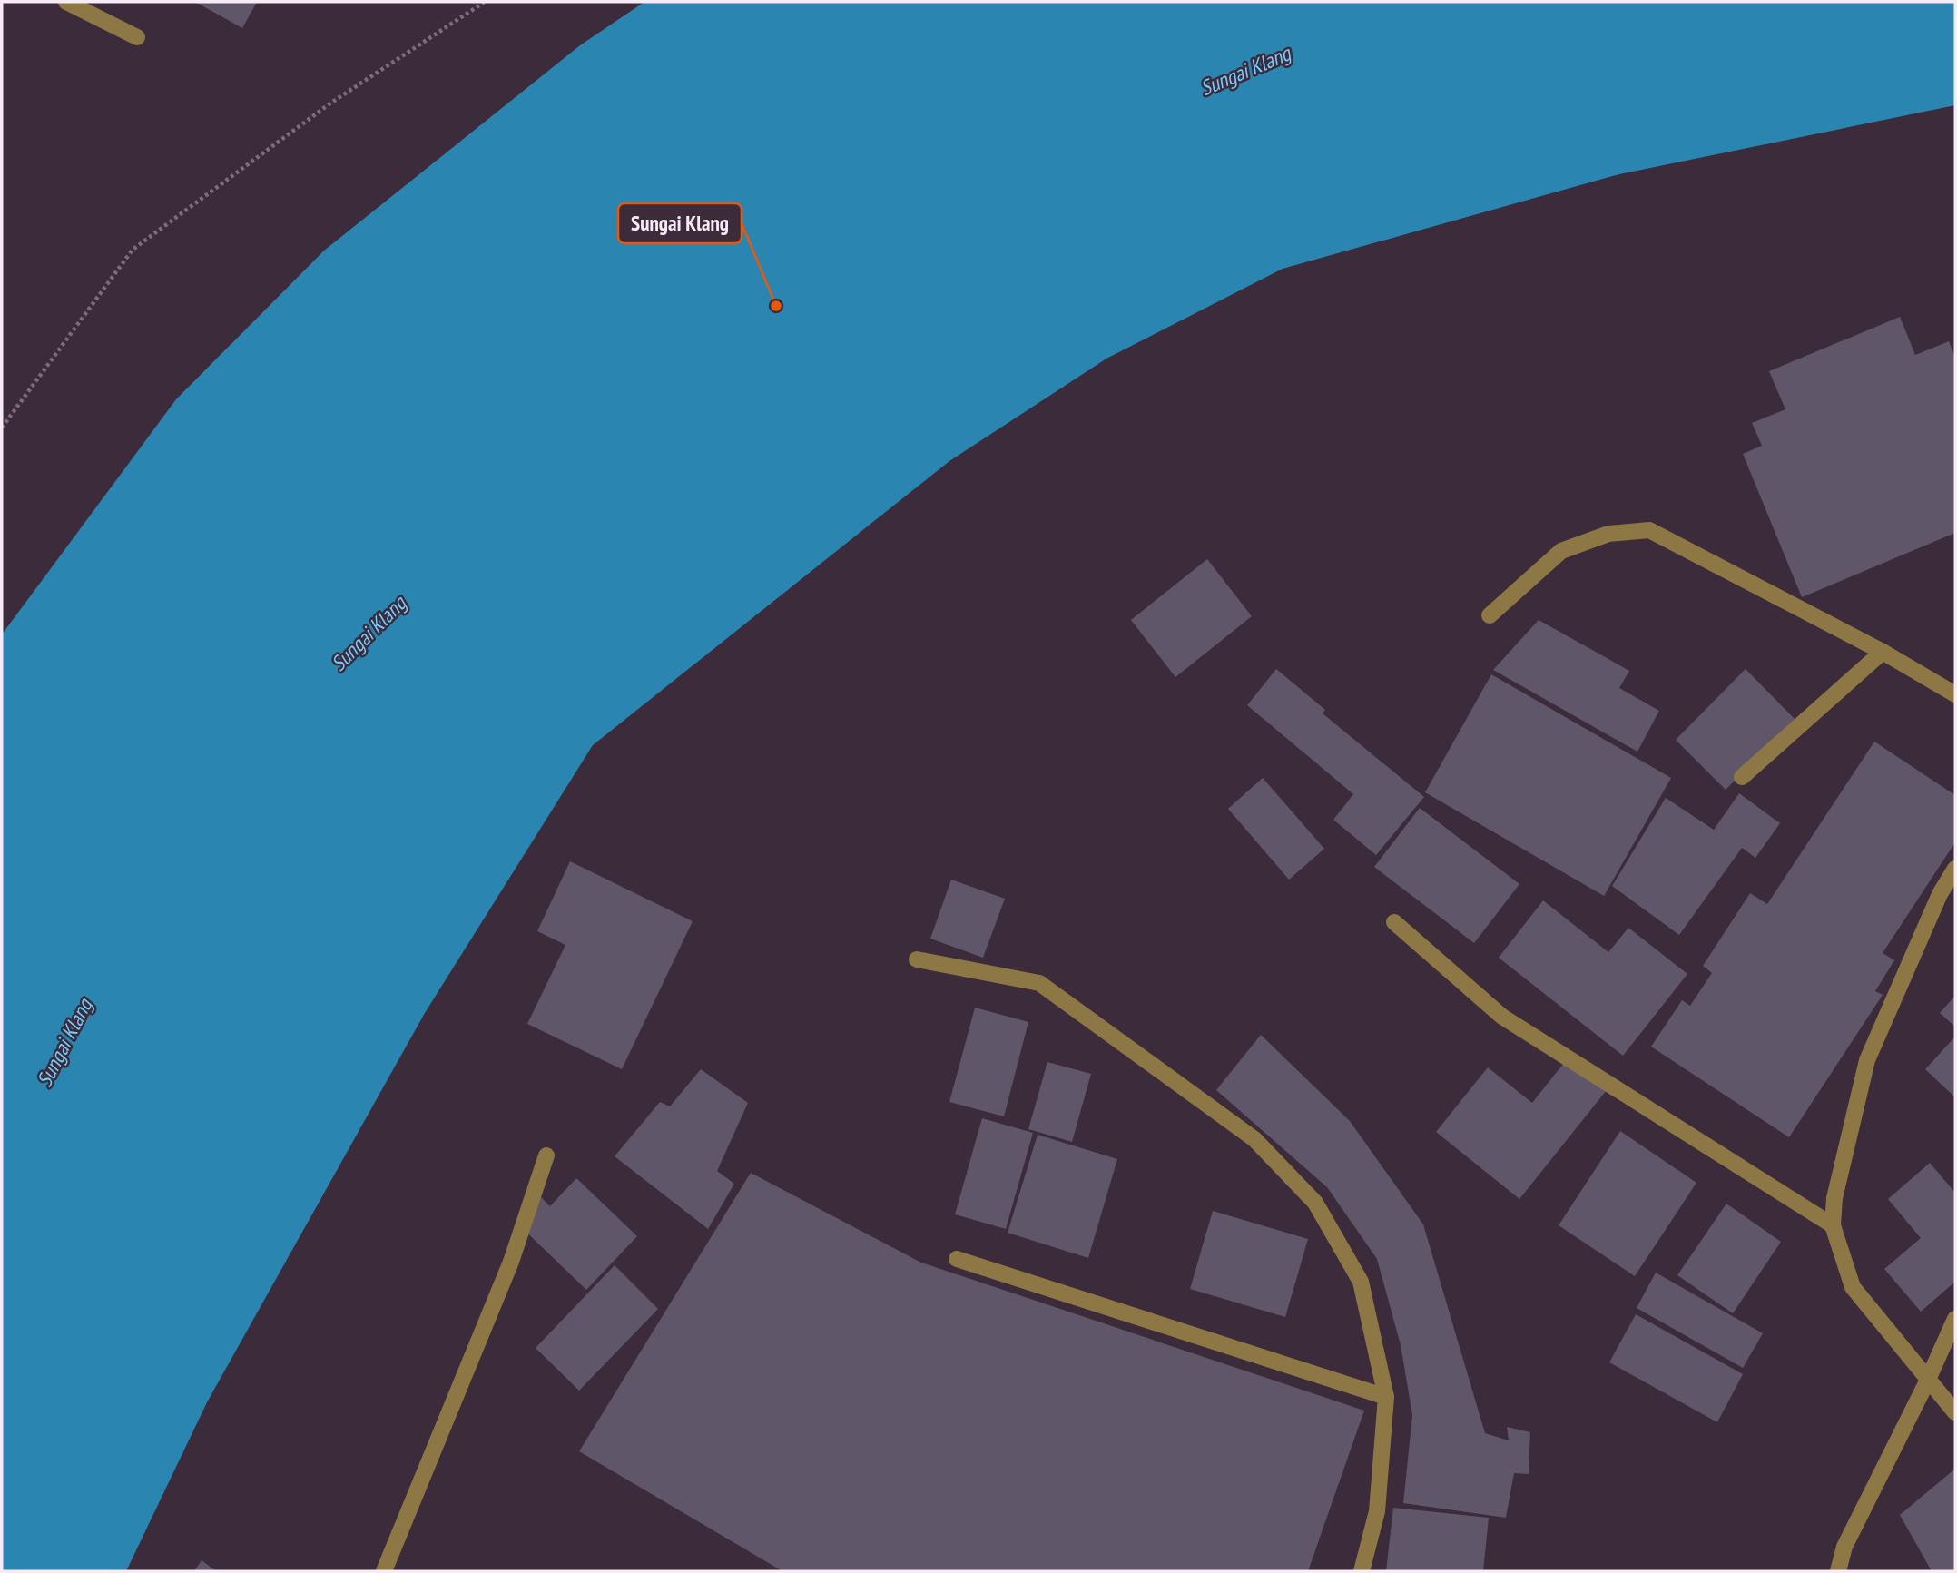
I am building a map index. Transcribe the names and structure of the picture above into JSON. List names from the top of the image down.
{
  "water": ["Sungai Klang"],
  "places": ["Sungai Klang"]
}
